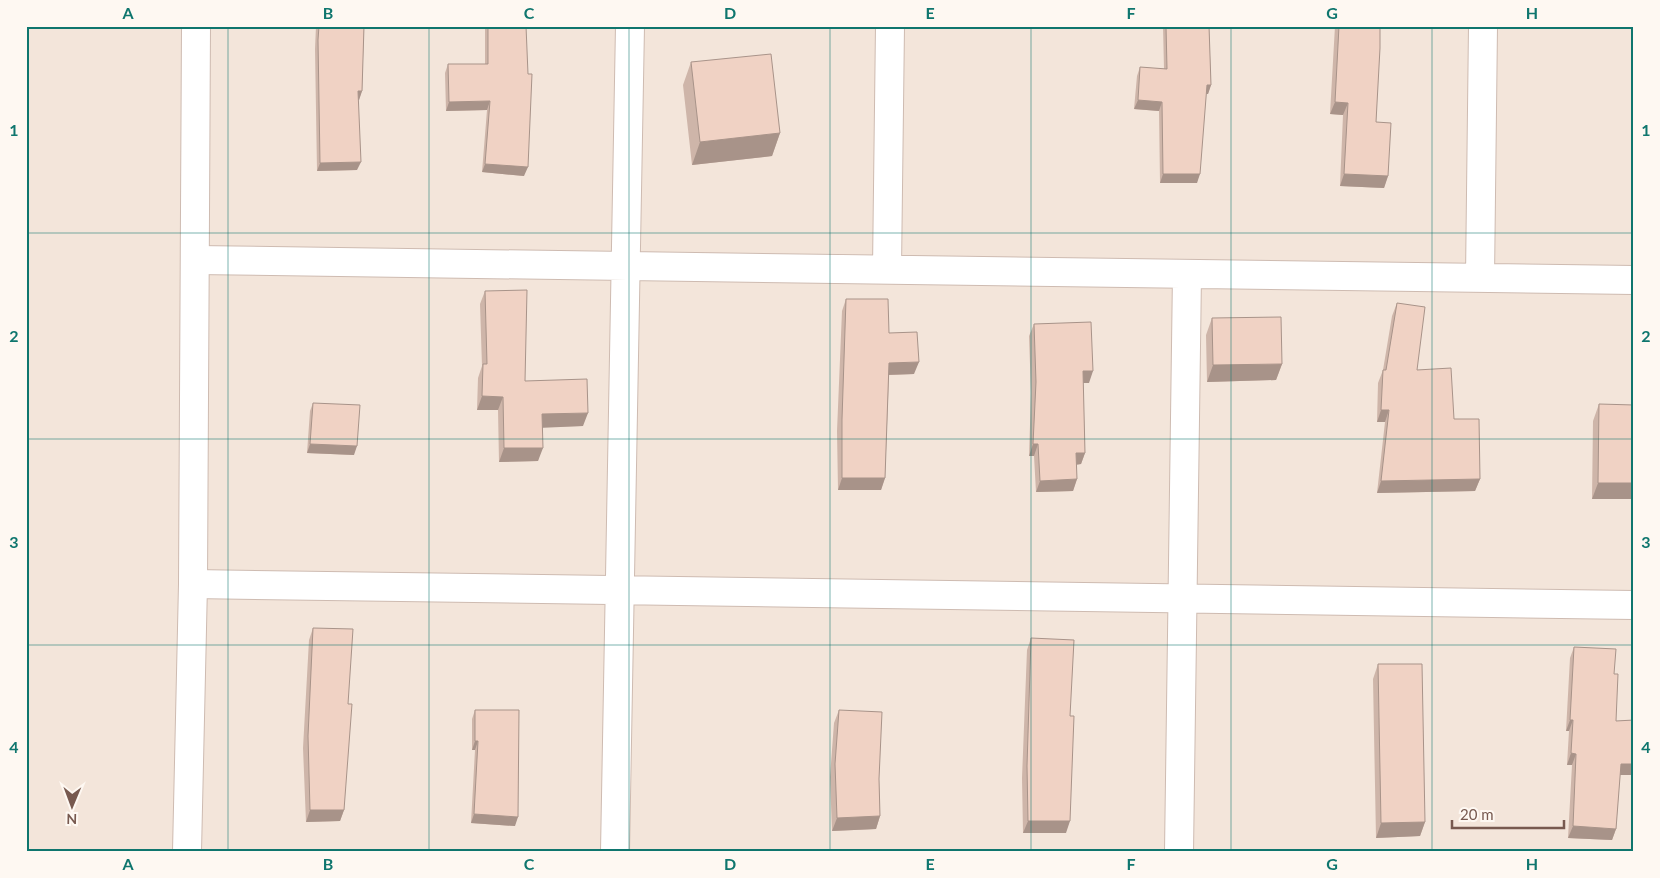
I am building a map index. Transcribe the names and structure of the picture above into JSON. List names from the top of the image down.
{
  "scale_bar": "20 m",
  "north": "bottom",
  "grid": {
    "columns": [
      "A",
      "B",
      "C",
      "D",
      "E",
      "F",
      "G",
      "H"
    ],
    "rows": [
      "1",
      "2",
      "3",
      "4"
    ]
  }
}
